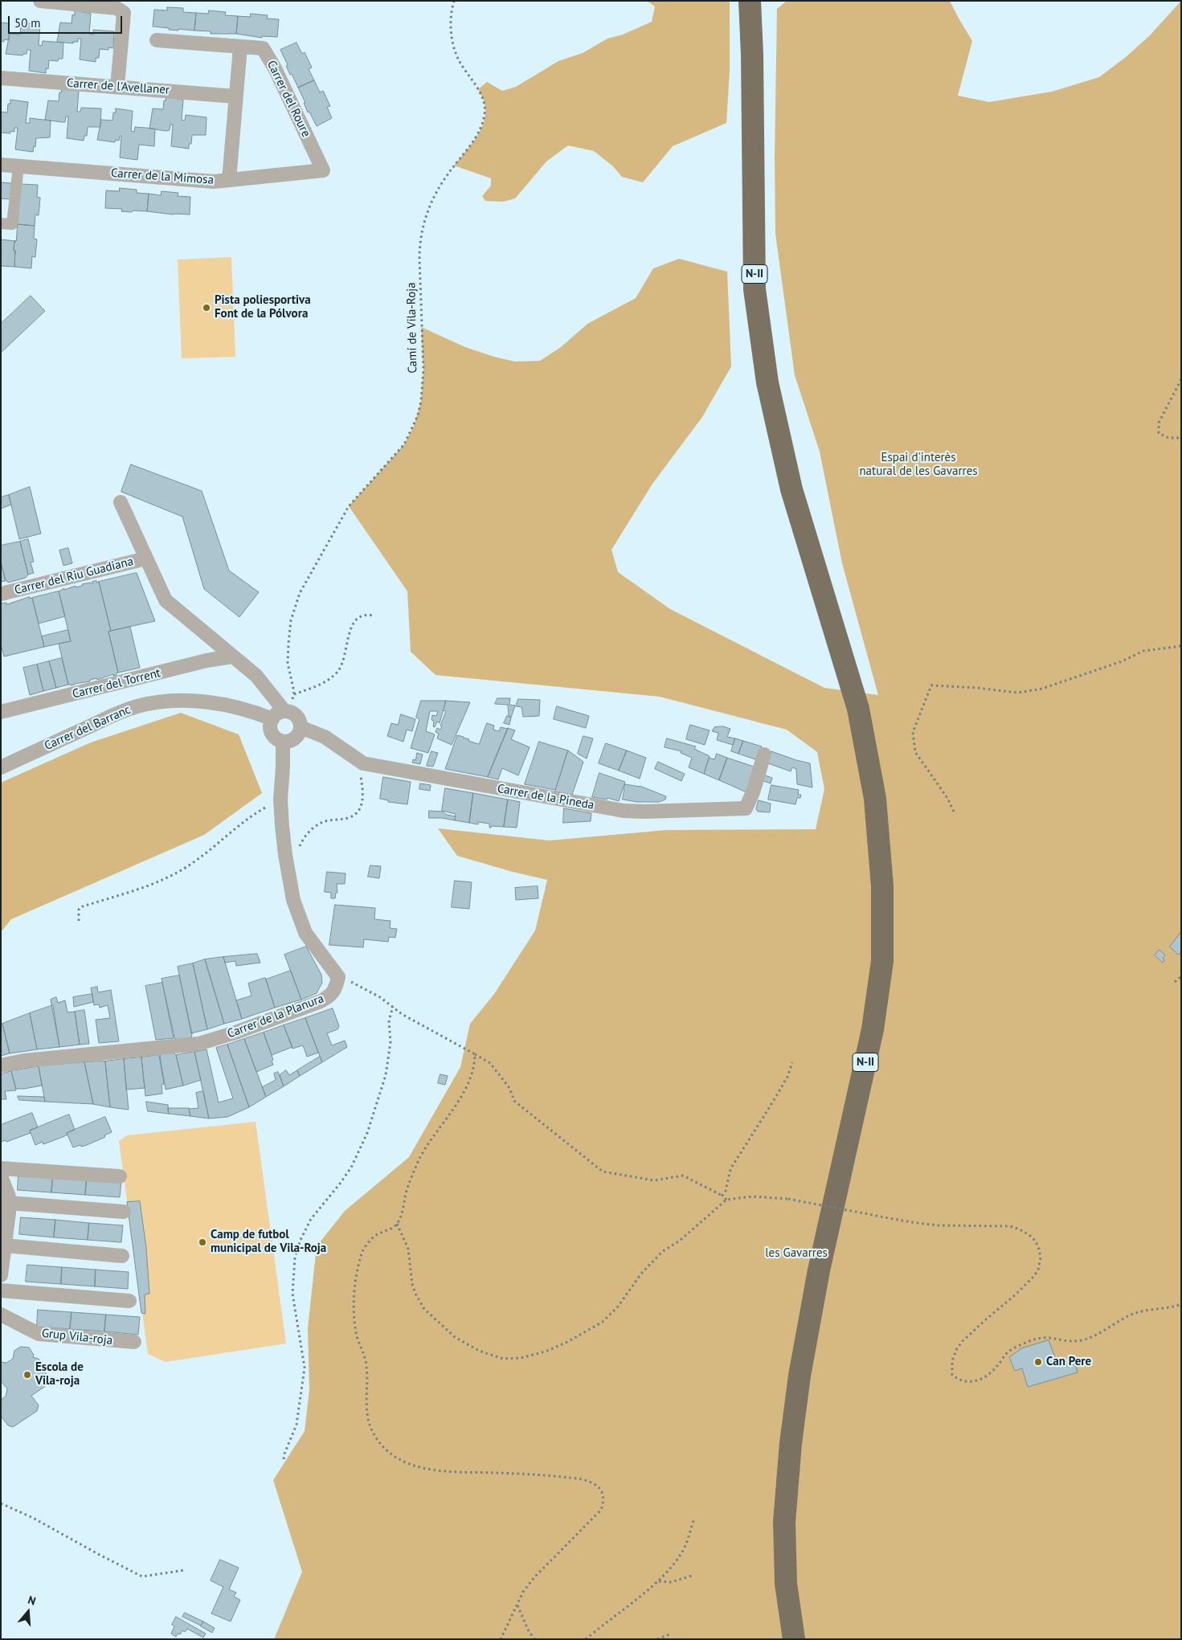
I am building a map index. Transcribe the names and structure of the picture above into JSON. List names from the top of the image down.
{
  "streets": {
    "highway": ["N-II"],
    "street": [
      "Carrer de l'Avellaner",
      "Carrer del Roure",
      "Carrer de la Mimosa",
      "Carrer del Riu Guadiana",
      "Carrer del Torrent",
      "Carrer del Barranc",
      "Carrer de la Pineda",
      "Carrer de la Planura",
      "Grup Vila-roja"
    ],
    "path": ["Camí de Vila-Roja"]
  },
  "crossings": [
    ["Carrer del Roure", "Carrer de la Mimosa"],
    ["Camí de Vila-Roja", "Carrer del Riu Guadiana"],
    ["Camí de Vila-Roja", "Carrer del Barranc"],
    ["Camí de Vila-Roja", "Carrer de la Pineda"],
    ["Carrer del Riu Guadiana", "Carrer del Torrent"],
    ["Carrer del Riu Guadiana", "Carrer del Barranc"],
    ["Carrer del Riu Guadiana", "Carrer de la Pineda"],
    ["Carrer del Barranc", "Carrer de la Pineda"]
  ],
  "parks": ["Espai d'interès natural de les Gavarres", "les Gavarres"],
  "places": [
    "Pista poliesportiva Font de la Pólvora",
    "Camp de futbol municipal de Vila-Roja",
    "Can Pere",
    "Escola de Vila-roja"
  ],
  "scale_bar": "50 m",
  "north": "top"
}
